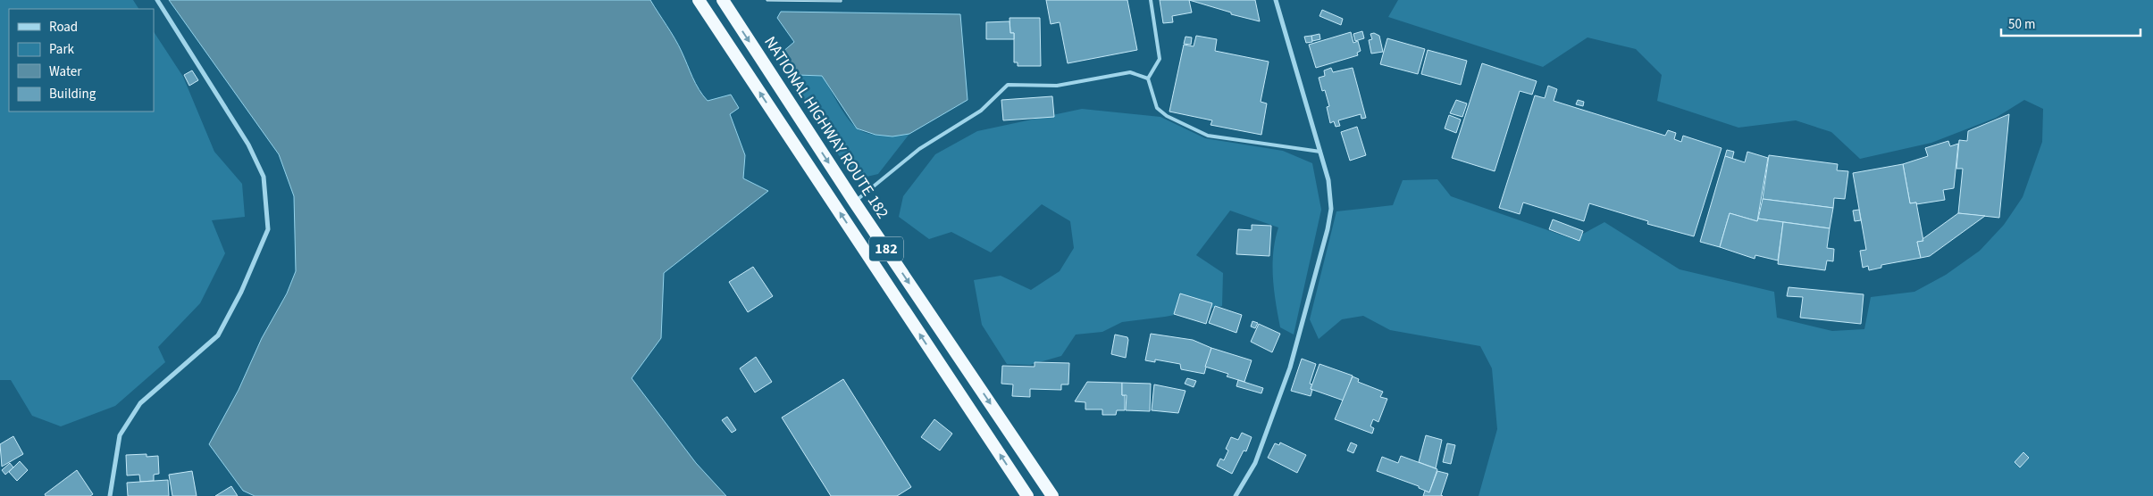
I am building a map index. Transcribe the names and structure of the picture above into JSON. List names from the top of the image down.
{
  "streets": {
    "highway": ["NATIONAL HIGHWAY ROUTE 182", "182"]
  },
  "legend": [
    "Road",
    "Park",
    "Water",
    "Building"
  ],
  "scale_bar": "50 m"
}
